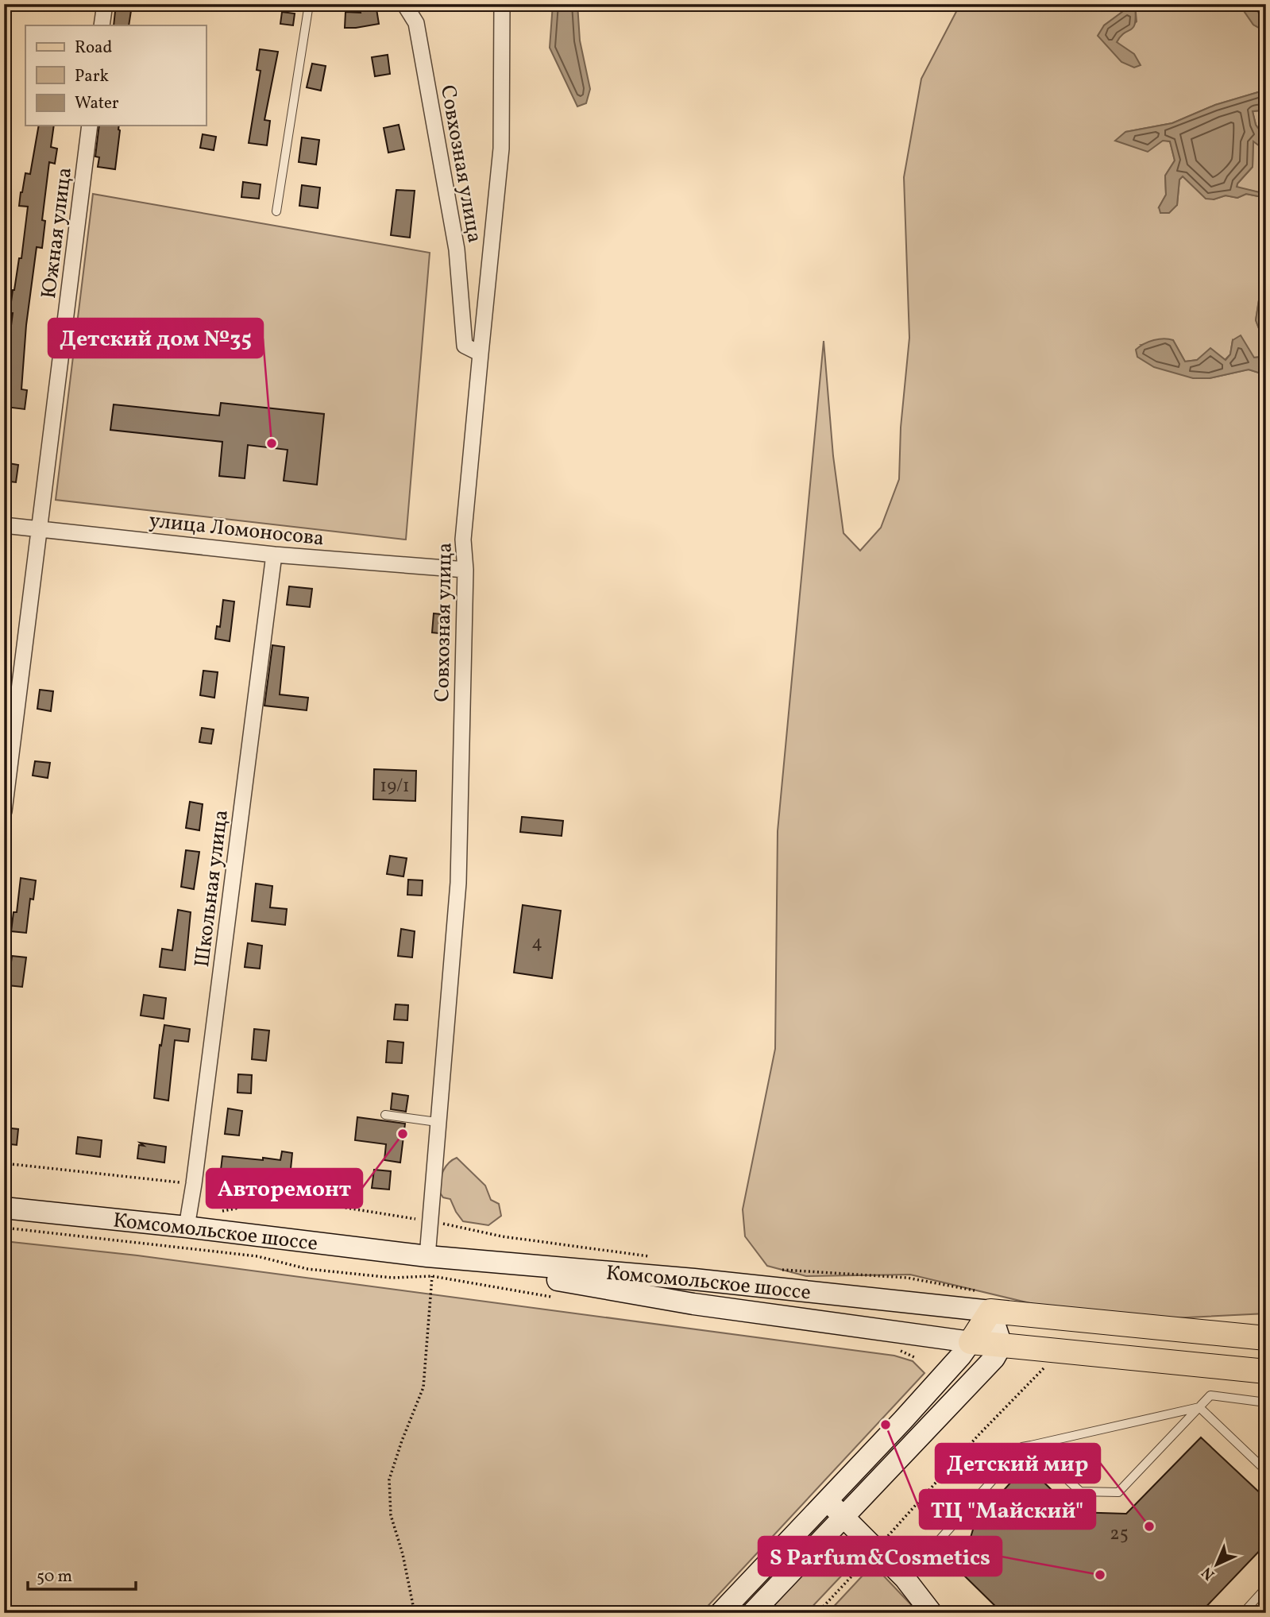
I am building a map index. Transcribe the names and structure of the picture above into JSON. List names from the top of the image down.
{
  "streets": {
    "main road": ["Комсомольское шоссе"],
    "street": [
      "Совхозная улица",
      "Южная улица",
      "улица Ломоносова",
      "Школьная улица"
    ]
  },
  "crossings": [
    ["Совхозная улица", "улица Ломоносова"],
    ["Совхозная улица", "Комсомольское шоссе"],
    ["Южная улица", "улица Ломоносова"],
    ["улица Ломоносова", "Школьная улица"],
    ["Школьная улица", "Комсомольское шоссе"]
  ],
  "places": [
    "Детский дом №35",
    "Авторемонт",
    "ТЦ \"Майский\"",
    "Детский мир",
    "S Parfum&Cosmetics"
  ],
  "house_numbers": ["19/1", "4", "25"],
  "legend": ["Road", "Park", "Water"],
  "scale_bar": "50 m",
  "north": "bottom left"
}
